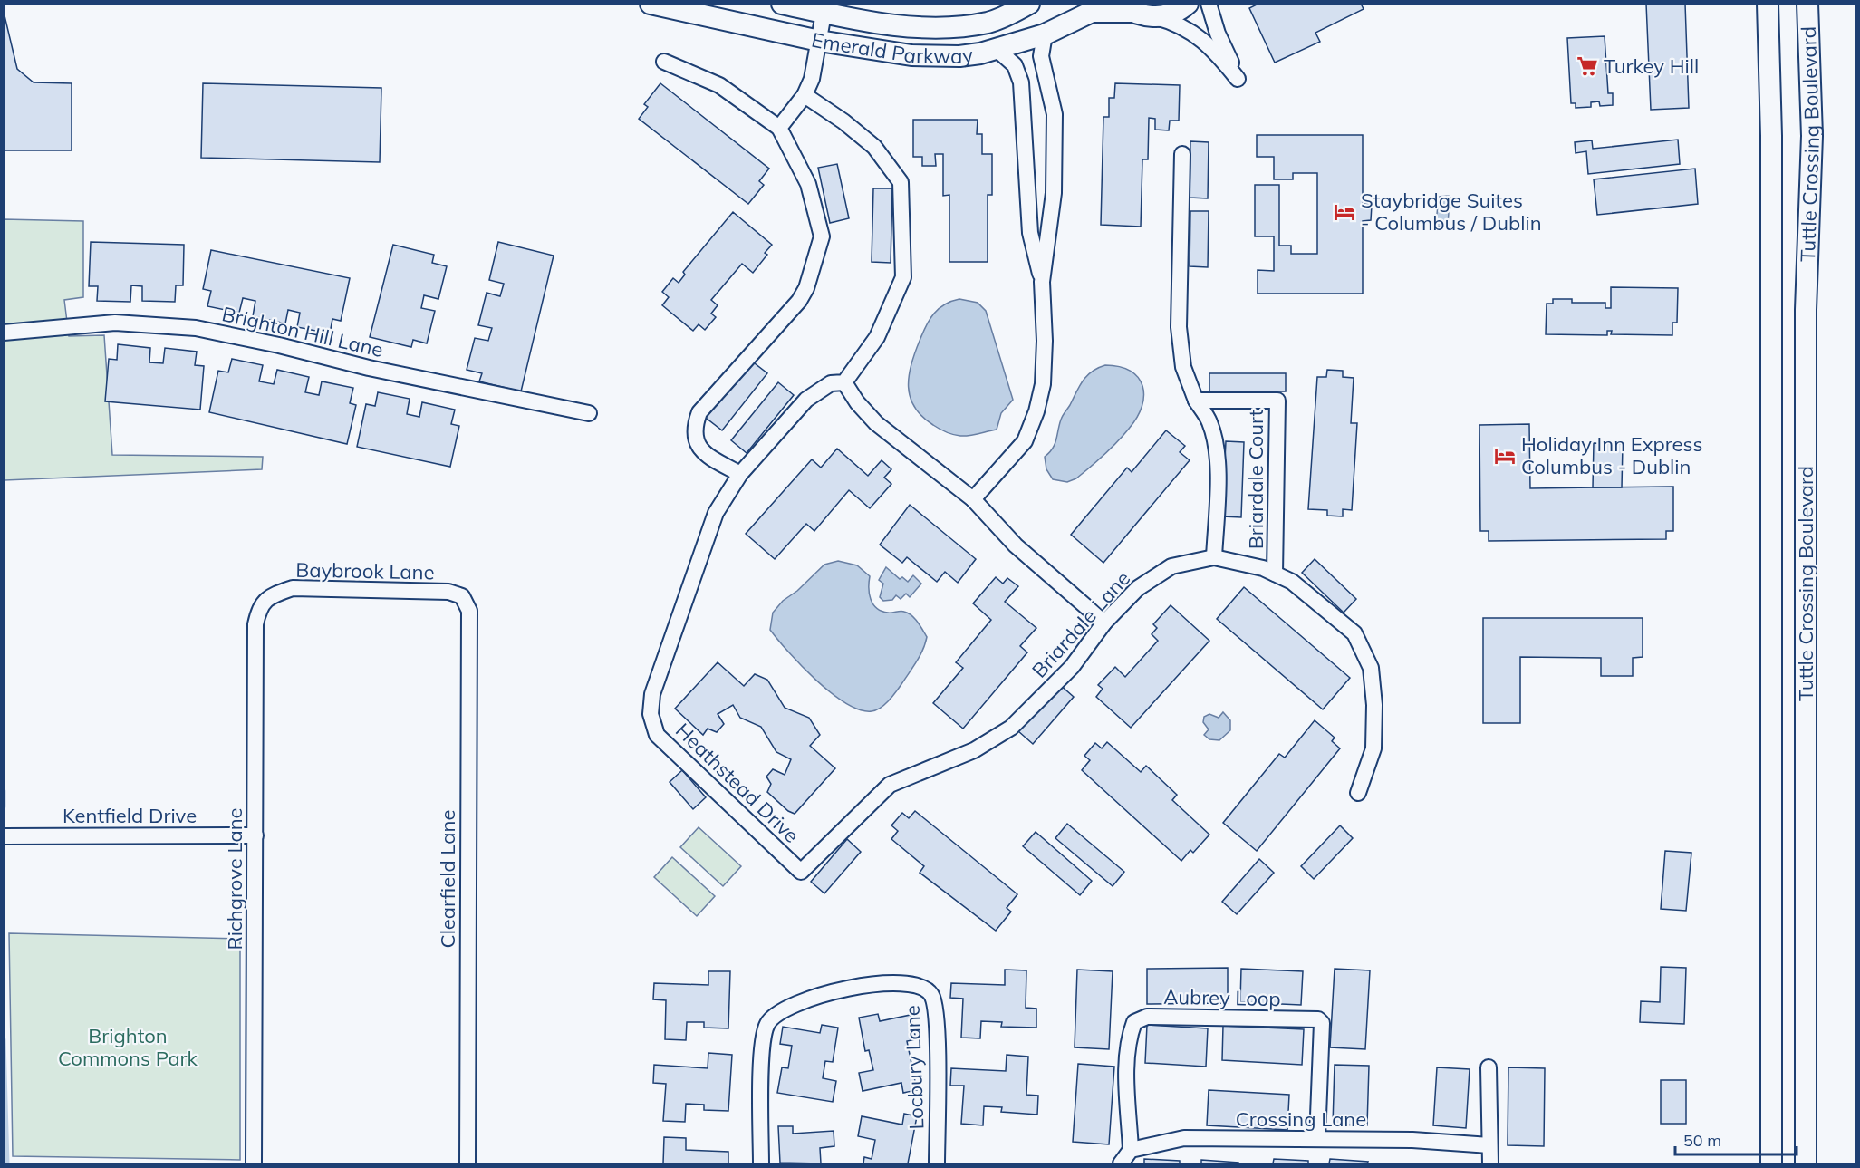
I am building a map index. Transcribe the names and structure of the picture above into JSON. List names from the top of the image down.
{
  "streets": {
    "street": [
      "Emerald Parkway",
      "Tuttle Crossing Boulevard",
      "Brighton Hill Lane",
      "Briardale Court",
      "Baybrook Lane",
      "Briardale Lane",
      "Heathstead Drive",
      "Kentfield Drive",
      "Richgrove Lane",
      "Clearfield Lane",
      "Aubrey Loop",
      "Locbury Lane",
      "Crossing Lane"
    ]
  },
  "crossings": [
    ["Briardale Court", "Briardale Lane"],
    ["Baybrook Lane", "Richgrove Lane"],
    ["Baybrook Lane", "Clearfield Lane"],
    ["Briardale Lane", "Heathstead Drive"],
    ["Kentfield Drive", "Richgrove Lane"],
    ["Aubrey Loop", "Crossing Lane"]
  ],
  "parks": ["Brighton Commons Park"],
  "places": {
    "supermarket": ["Turkey Hill"],
    "hotel": ["Staybridge Suites - Columbus / Dublin", "Holiday Inn Express Columbus - Dublin"]
  },
  "scale_bar": "50 m"
}
